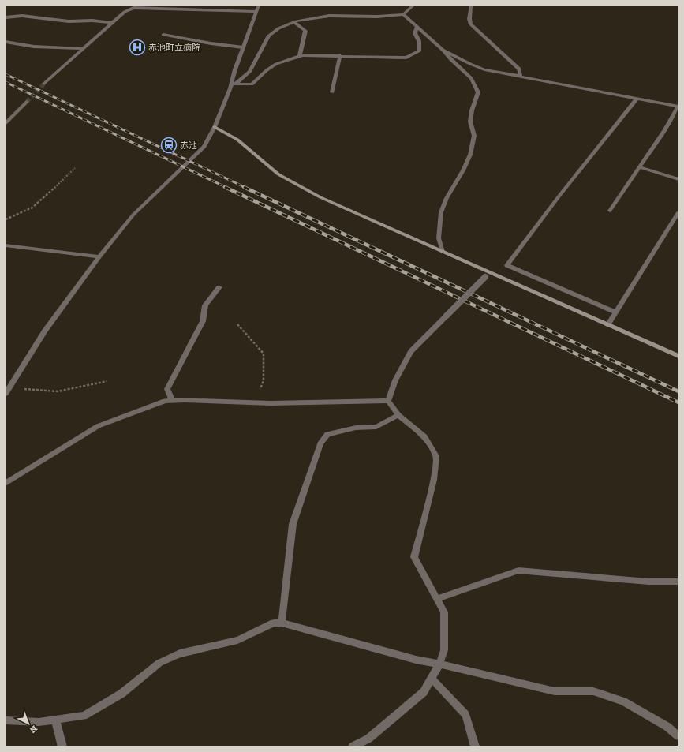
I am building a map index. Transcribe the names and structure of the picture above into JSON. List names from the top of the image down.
{
  "places": {
    "hospital": ["赤池町立病院"],
    "station": ["赤池"]
  },
  "north": "bottom right"
}
